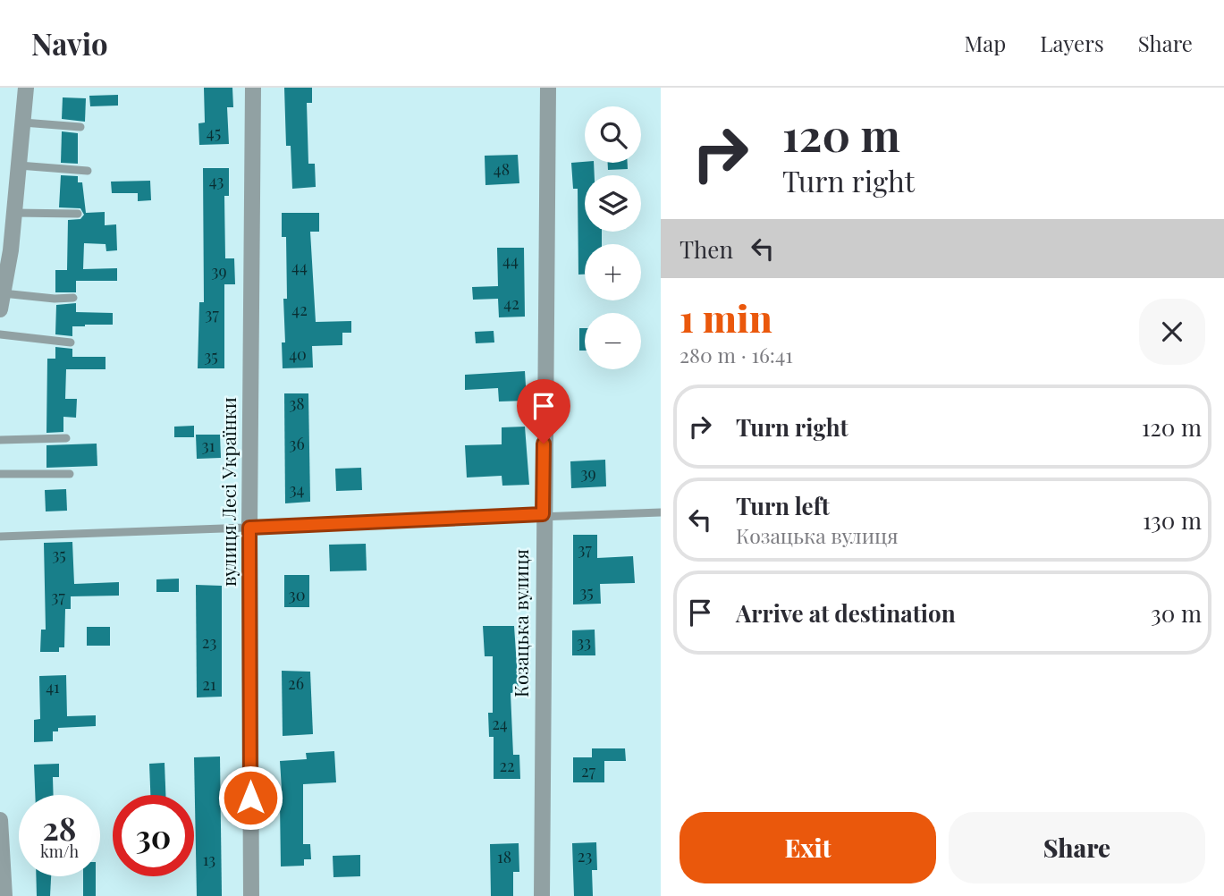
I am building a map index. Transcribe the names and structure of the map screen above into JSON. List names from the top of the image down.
{
  "streets": {
    "street": ["вулиця Лесі Українки", "Козацька вулиця"]
  },
  "house_numbers": [
    "45",
    "48",
    "43",
    "44",
    "44",
    "39",
    "42",
    "42",
    "37",
    "40",
    "35",
    "38",
    "36",
    "31",
    "39",
    "34",
    "37",
    "35",
    "35",
    "30",
    "37",
    "23",
    "33",
    "26",
    "21",
    "41",
    "24",
    "22",
    "27",
    "23",
    "18",
    "13"
  ],
  "page": {
    "header": "Navio",
    "nav": ["Map", "Layers", "Share"],
    "turn": ["120 m", "Turn right"],
    "map_buttons": ["+", "−"],
    "then": "Then",
    "heading": ["1 min", "280 m · 16:41"],
    "list": [
      {
        "name": "Turn right",
        "value": "120 m"
      },
      {
        "name": "Turn left",
        "note": "Козацька вулиця",
        "value": "130 m"
      },
      {
        "name": "Arrive at destination",
        "value": "30 m"
      }
    ],
    "speed": "28 km/h",
    "limit": "30",
    "buttons": ["Exit", "Share"]
  }
}
